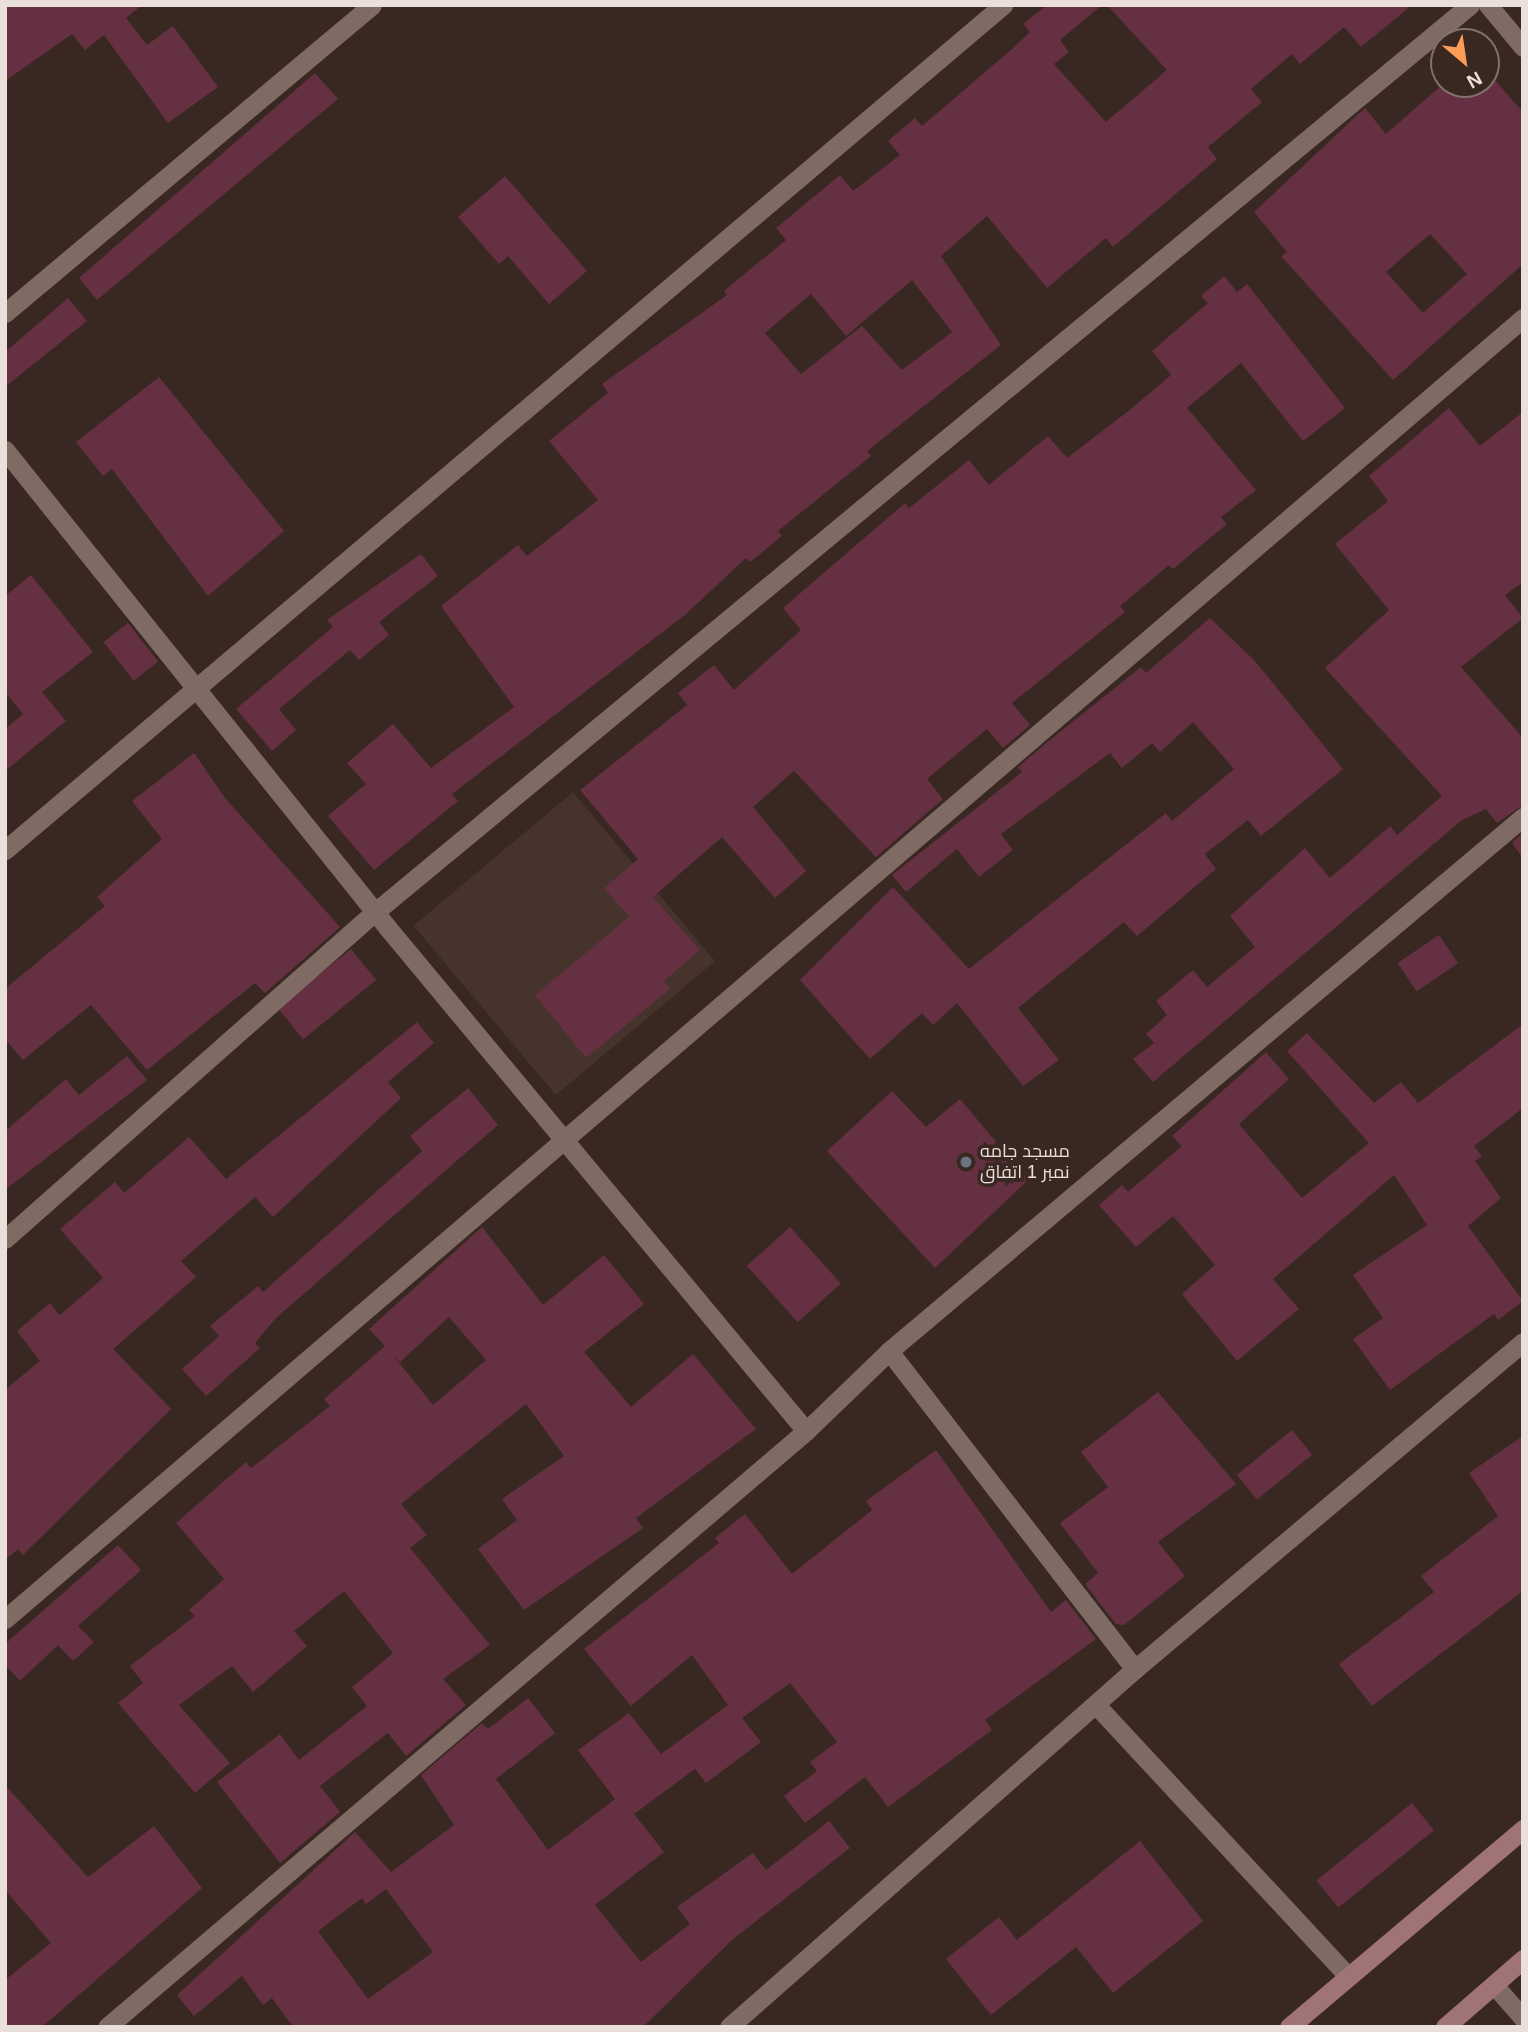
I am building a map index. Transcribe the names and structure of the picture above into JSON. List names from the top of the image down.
{
  "places": ["مسجد جامه نمبر 1 اتفاق"],
  "north": "bottom right"
}
